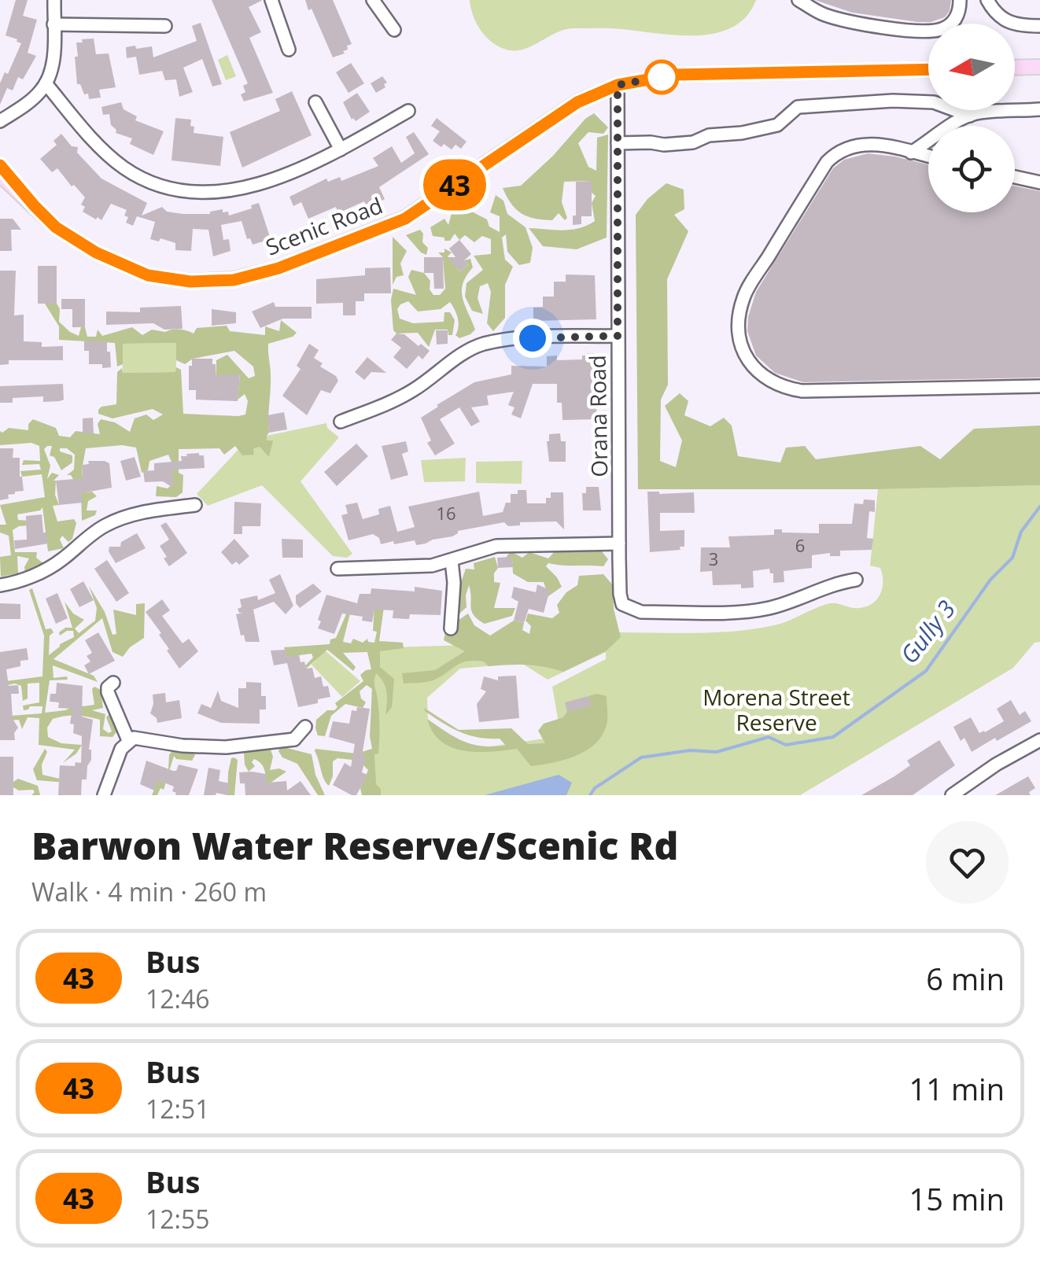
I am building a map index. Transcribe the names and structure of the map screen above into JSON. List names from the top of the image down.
{
  "streets": {
    "main road": ["Scenic Road"],
    "street": ["Orana Road"]
  },
  "crossings": [
    ["Scenic Road", "Orana Road"]
  ],
  "water": ["Gully 3"],
  "parks": ["Morena Street Reserve"],
  "lines": ["bus line 43"],
  "house_numbers": ["16", "6", "3"],
  "north": "left",
  "page": {
    "on_map": "43",
    "heading": ["Barwon Water Reserve/Scenic Rd", "Walk · 4 min · 260 m"],
    "list": [
      {
        "mark": "43",
        "name": "Bus",
        "note": "12:46",
        "value": "6 min"
      },
      {
        "mark": "43",
        "name": "Bus",
        "note": "12:51",
        "value": "11 min"
      },
      {
        "mark": "43",
        "name": "Bus",
        "note": "12:55",
        "value": "15 min"
      }
    ]
  }
}
